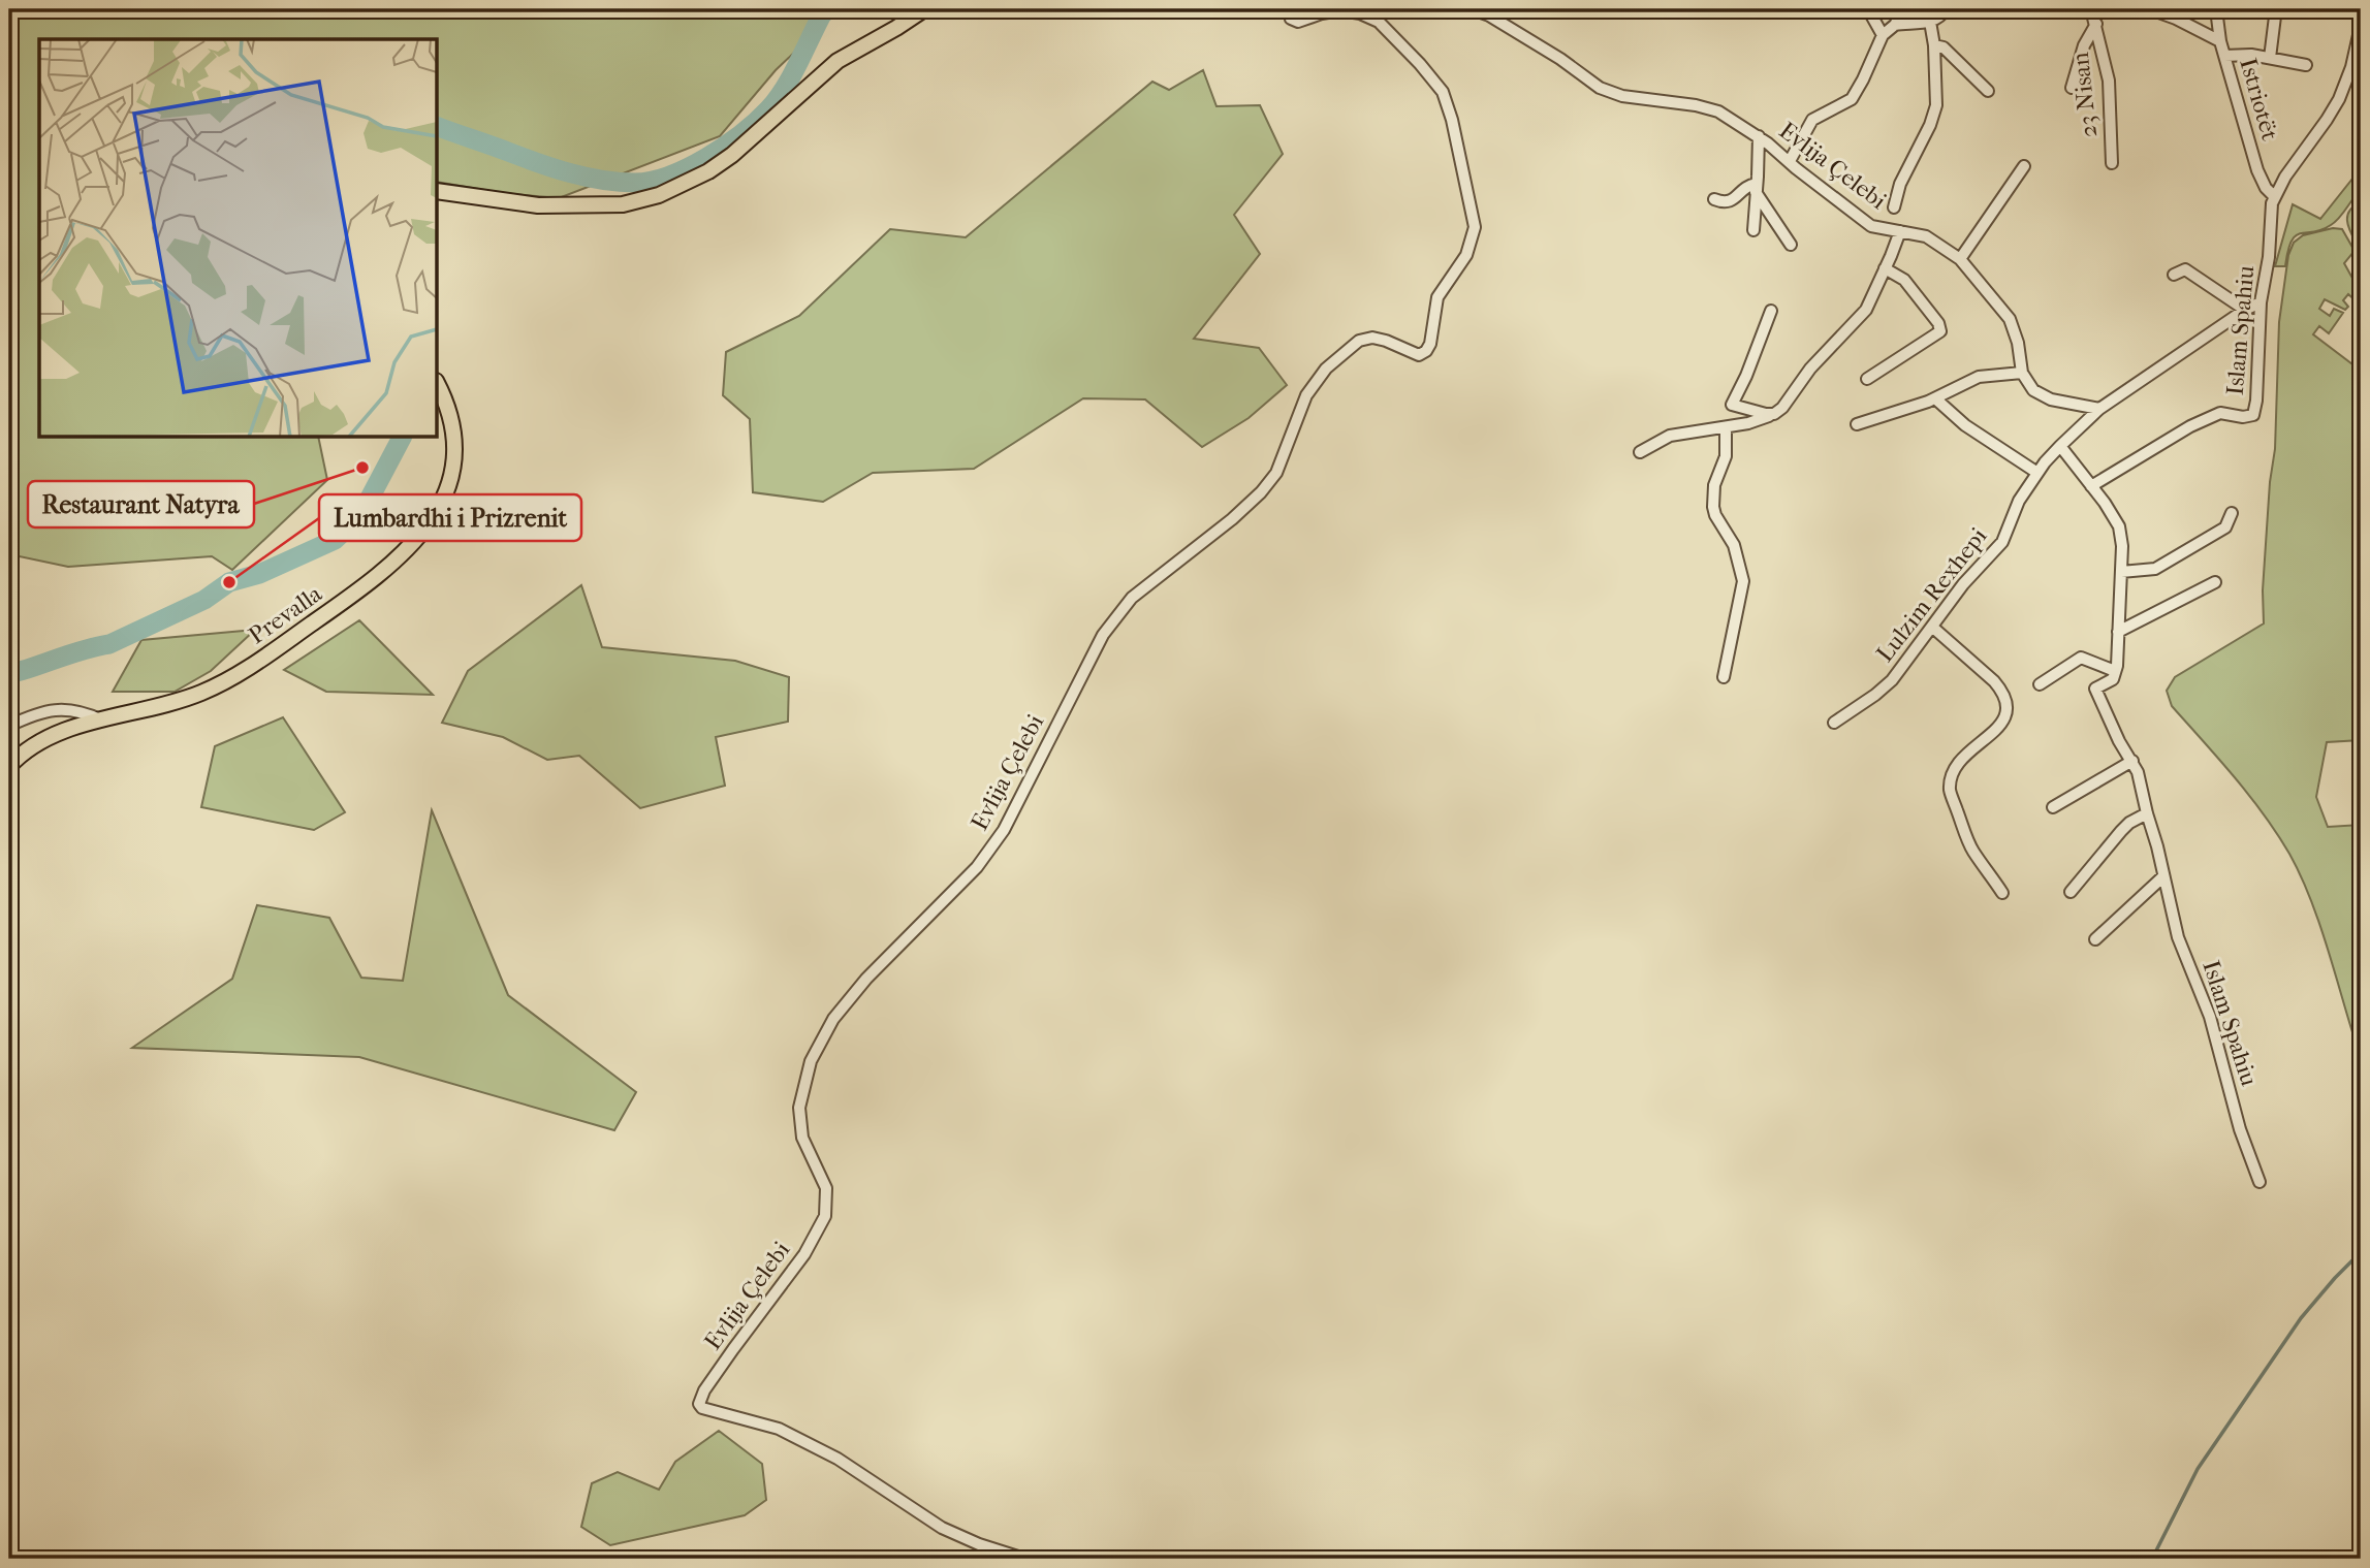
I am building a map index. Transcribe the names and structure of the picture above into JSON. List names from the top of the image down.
{
  "streets": {
    "main road": ["Prevalla"],
    "street": [
      "23 Nisan",
      "Istriotët",
      "Evlija Çelebi",
      "Islam Spahiu",
      "Lulzim Rexhepi"
    ]
  },
  "crossings": [
    ["Istriotët", "Islam Spahiu"],
    ["Islam Spahiu", "Lulzim Rexhepi"]
  ],
  "places": ["Restaurant Natyra", "Lumbardhi i Prizrenit"]
}
